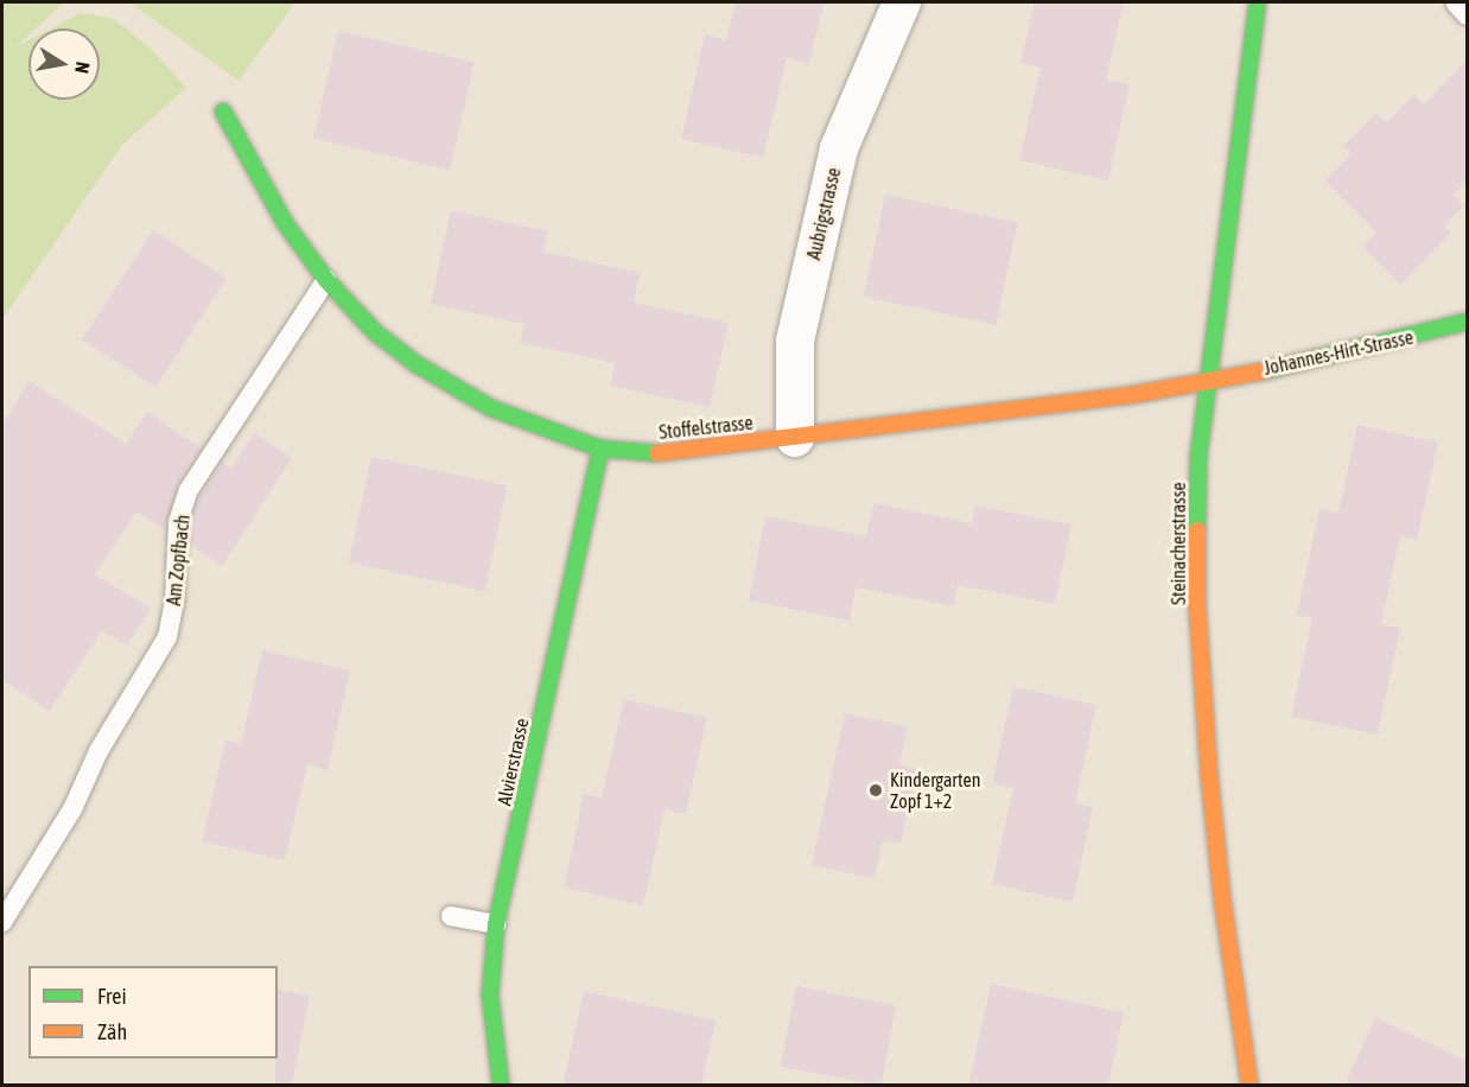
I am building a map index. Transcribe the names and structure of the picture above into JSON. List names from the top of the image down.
{
  "streets": {
    "street": [
      "Aubrigstrasse",
      "Johannes-Hirt-Strasse",
      "Stoffelstrasse",
      "Steinacherstrasse",
      "Alvierstrasse"
    ],
    "lane": ["Am Zopfbach"]
  },
  "crossings": [
    ["Aubrigstrasse", "Stoffelstrasse"],
    ["Johannes-Hirt-Strasse", "Stoffelstrasse"],
    ["Johannes-Hirt-Strasse", "Steinacherstrasse"],
    ["Stoffelstrasse", "Steinacherstrasse"],
    ["Stoffelstrasse", "Am Zopfbach"],
    ["Stoffelstrasse", "Alvierstrasse"]
  ],
  "places": ["Kindergarten Zopf 1+2"],
  "legend": ["Frei", "Zäh"],
  "north": "right"
}
